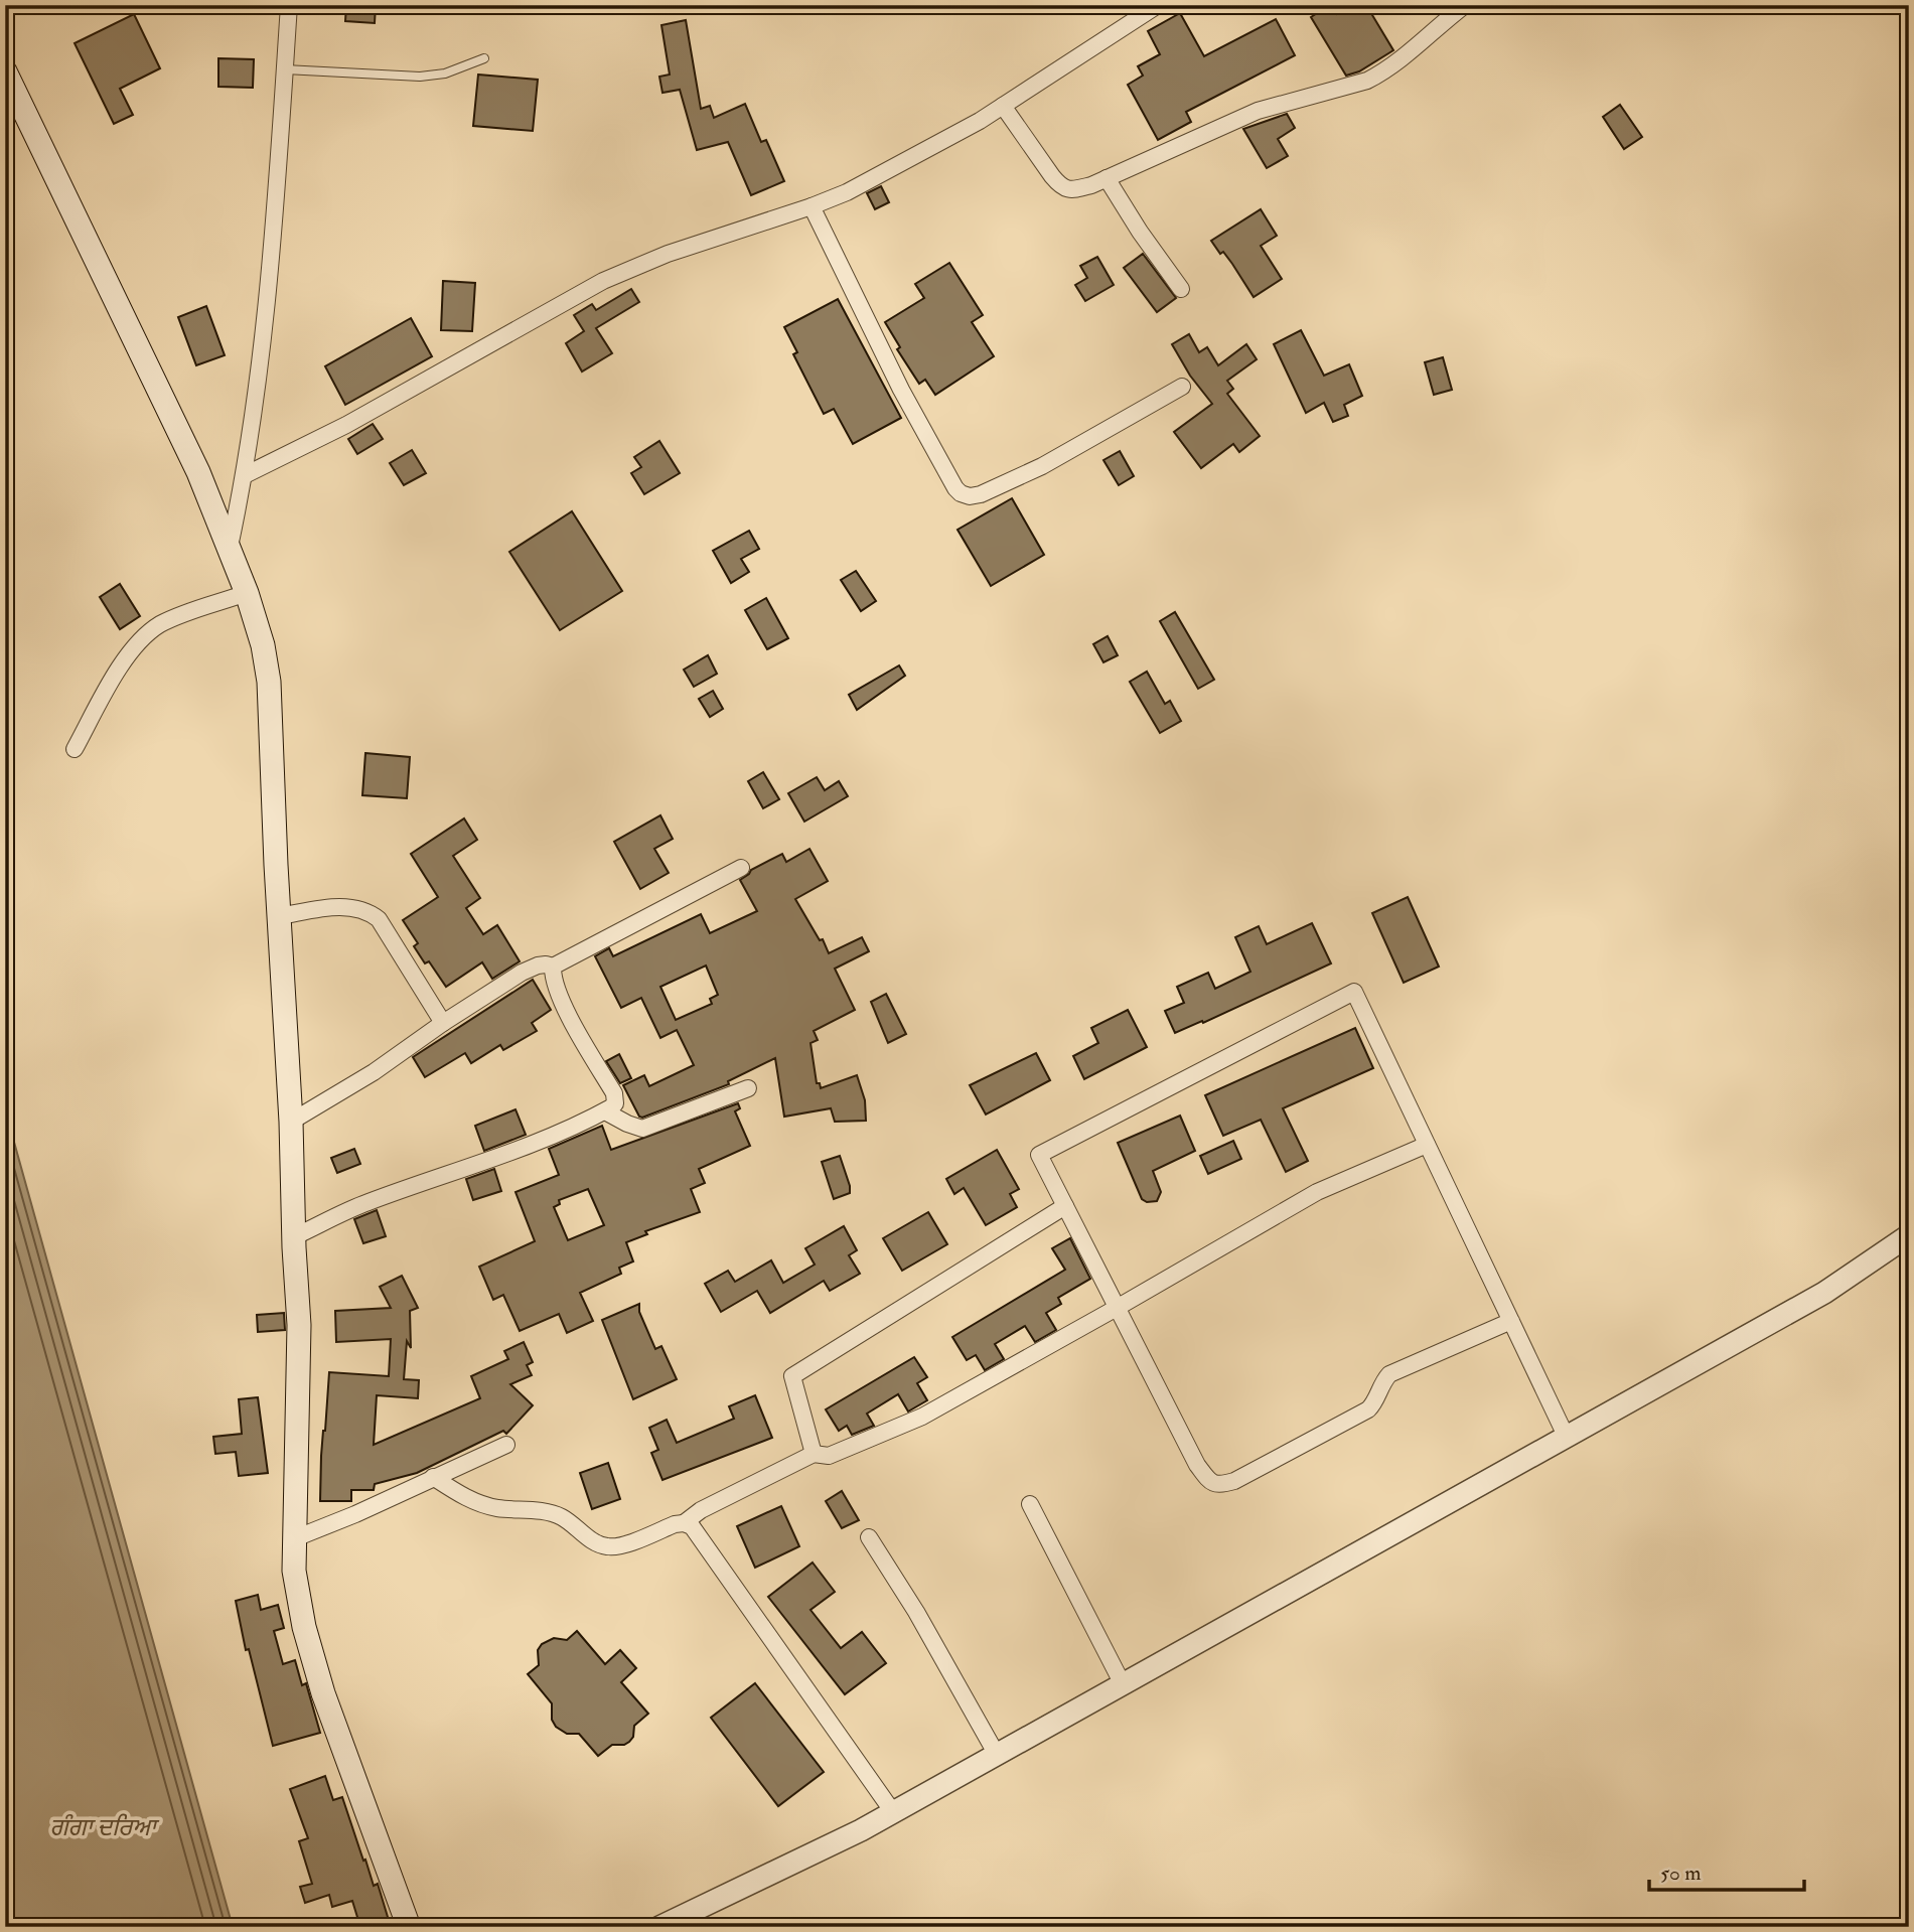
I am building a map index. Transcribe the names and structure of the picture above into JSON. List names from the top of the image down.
{
  "water": ["ਗੰਗਾ ਦਰਿਆ"],
  "scale_bar": "50 m"
}
